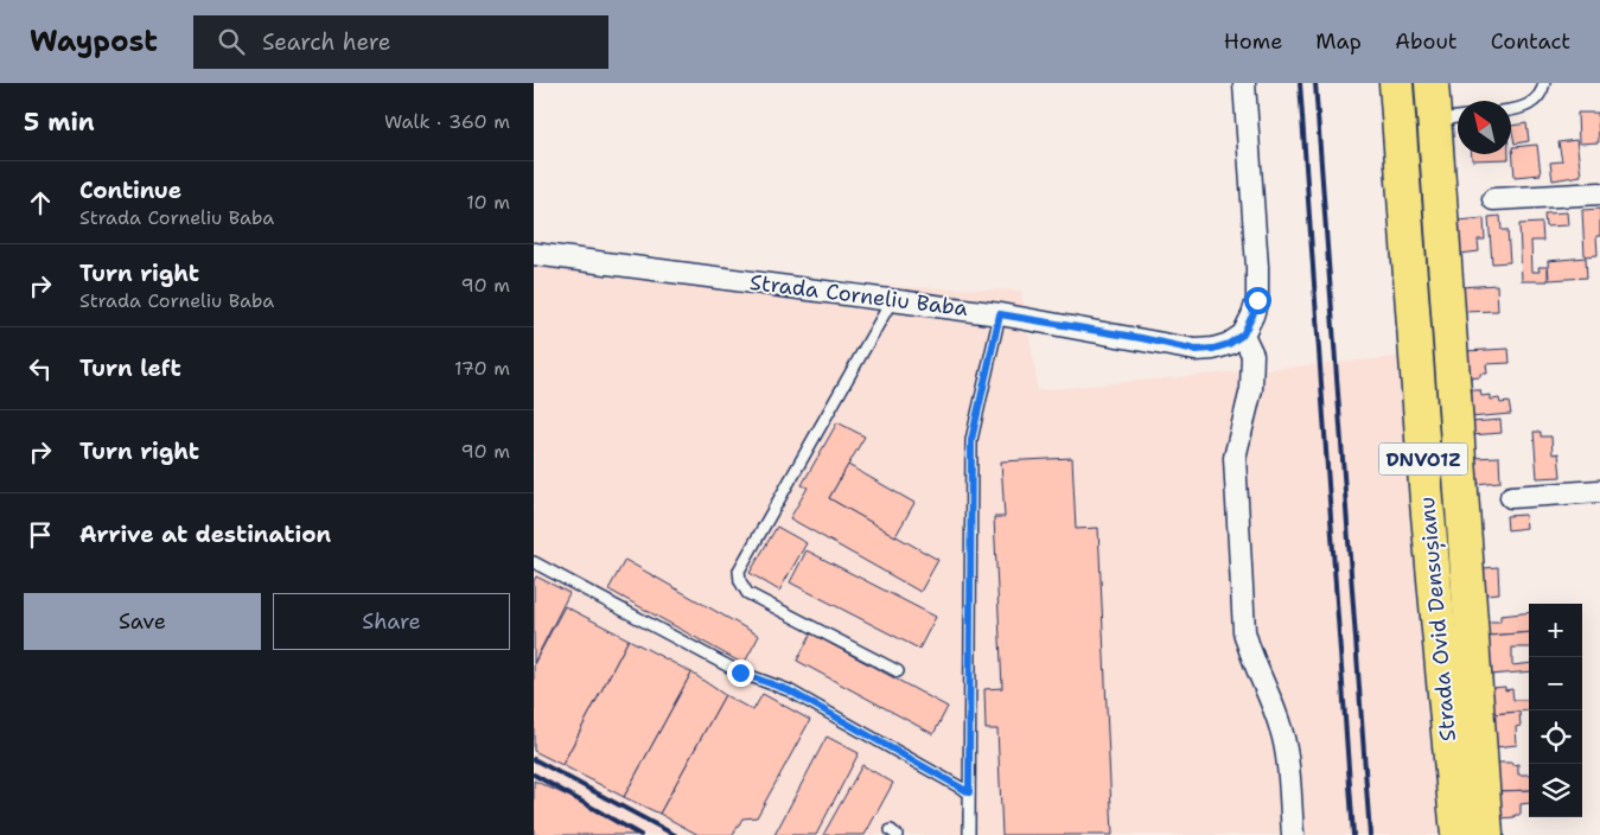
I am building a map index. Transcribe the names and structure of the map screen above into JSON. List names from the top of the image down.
{
  "streets": {
    "main road": ["DNVO1Z", "Strada Ovid Densușianu"],
    "street": ["Strada Corneliu Baba"]
  },
  "north": "top left",
  "page": {
    "header": "Waypost",
    "search": "Search here",
    "nav": [
      "Home",
      "Map",
      "About",
      "Contact"
    ],
    "heading": ["5 min", "Walk · 360 m"],
    "list": [
      ["Continue", "Strada Corneliu Baba", "10 m"],
      ["Turn right", "Strada Corneliu Baba", "90 m"],
      ["Turn left", "170 m"],
      ["Turn right", "90 m"],
      "Arrive at destination"
    ],
    "buttons": ["Save", "Share"],
    "map_buttons": ["+", "−"]
  }
}
